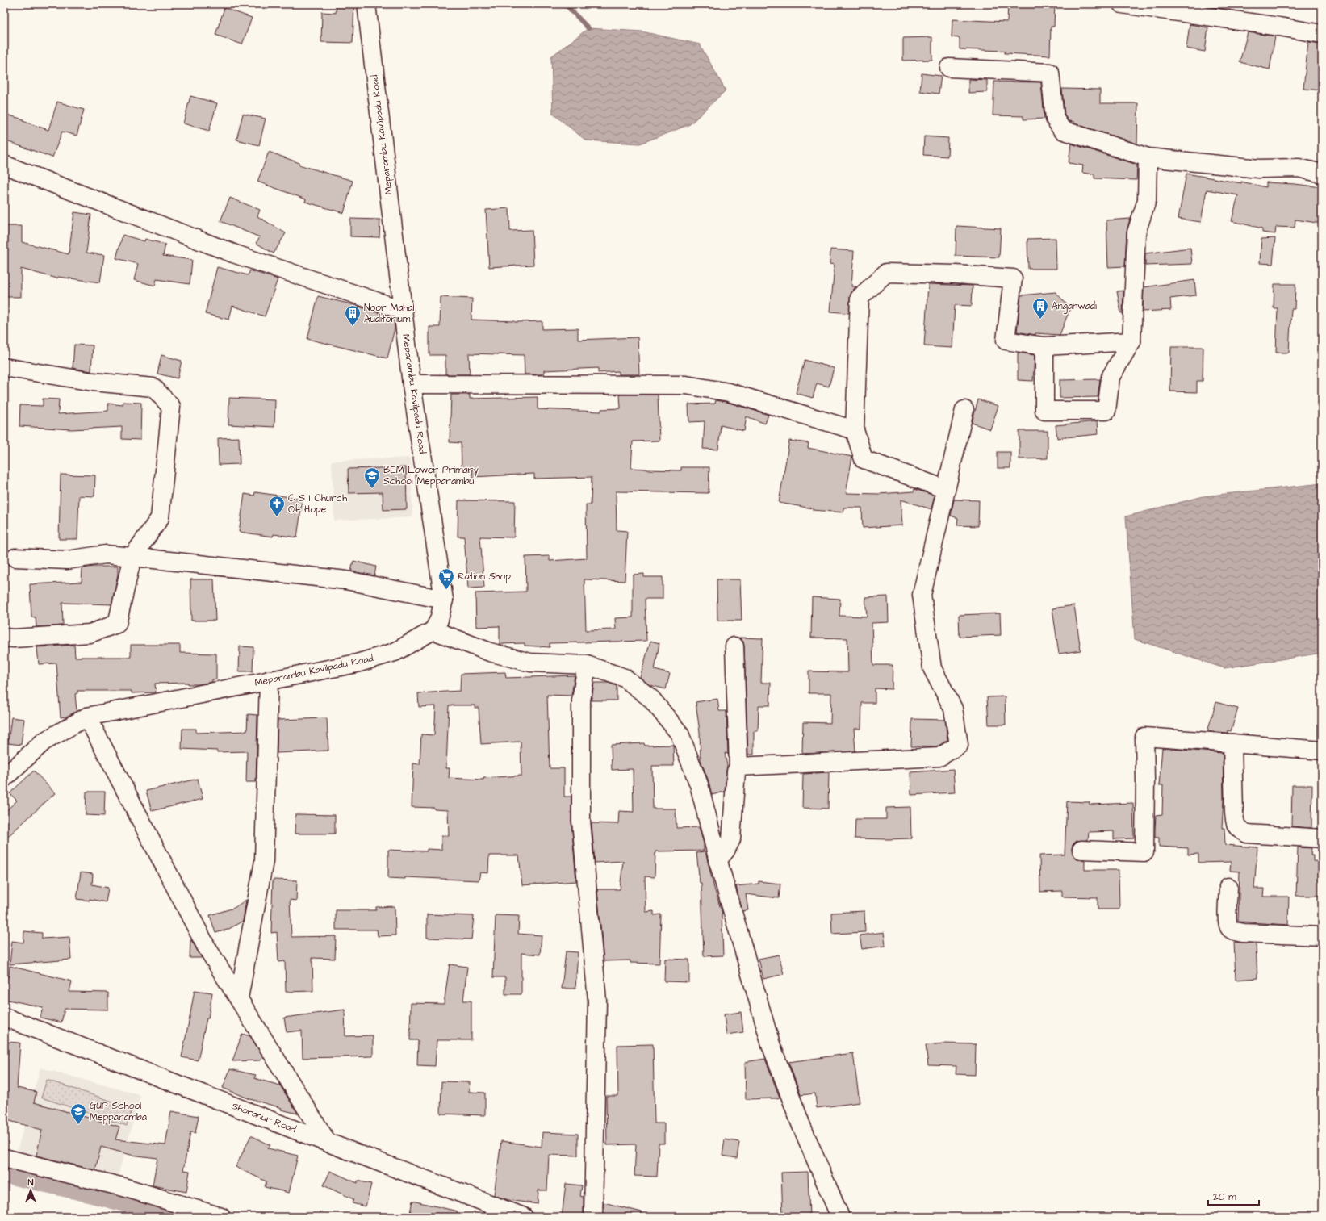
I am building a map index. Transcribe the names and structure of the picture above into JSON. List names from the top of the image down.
{
  "streets": {
    "street": ["Meparambu Kavilpadu Road", "Shoranur Road"]
  },
  "places": {
    "building": ["Anganwadi", "Noor Mahal Auditorium"],
    "school or university": ["BEM Lower Primary School Mepparambu", "GUP School Mepparamba"],
    "church": ["C S I Church Of Hope"],
    "supermarket": ["Ration Shop"]
  },
  "scale_bar": "20 m",
  "north": "top"
}
